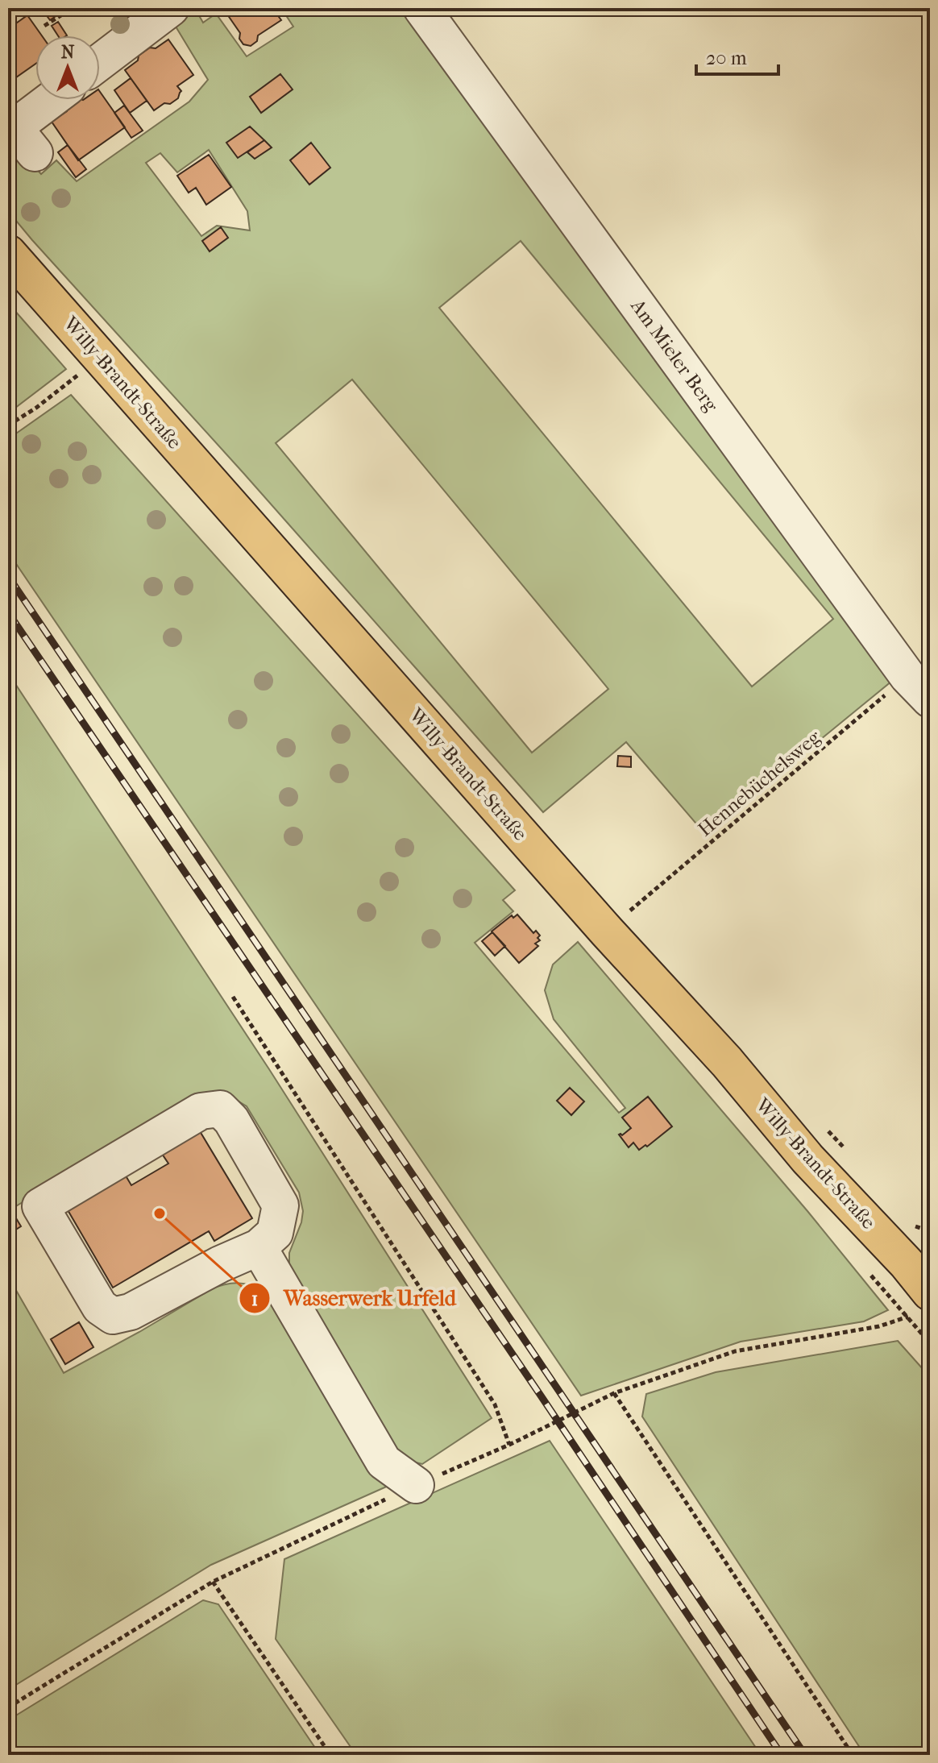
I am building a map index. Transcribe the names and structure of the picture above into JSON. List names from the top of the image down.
{
  "streets": {
    "main road": ["Willy-Brandt-Straße"],
    "street": ["Am Mieler Berg"],
    "path": ["Hennebüchelsweg"]
  },
  "crossings": [
    ["Am Mieler Berg", "Hennebüchelsweg"],
    ["Willy-Brandt-Straße", "Hennebüchelsweg"]
  ],
  "places": ["Wasserwerk Urfeld"],
  "scale_bar": "20 m",
  "north": "top"
}
